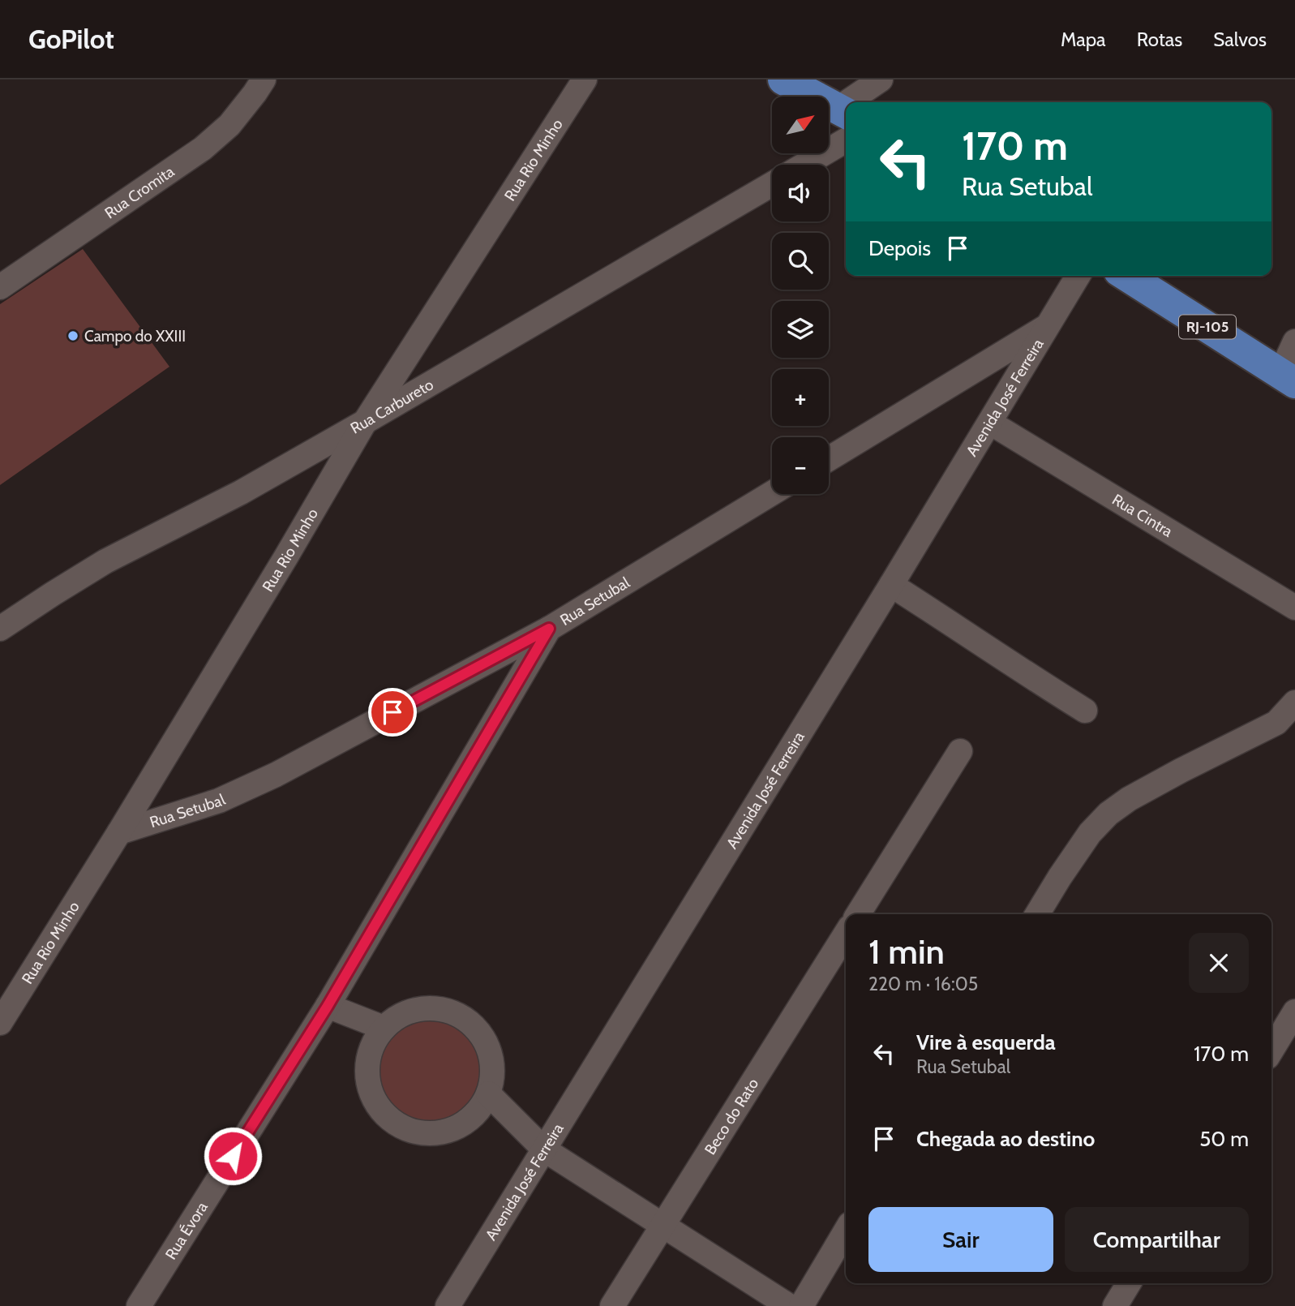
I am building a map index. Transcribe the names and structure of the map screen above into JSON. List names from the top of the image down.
{
  "streets": {
    "main road": ["RJ-105"],
    "street": [
      "Rua Rio Minho",
      "Rua Cromita",
      "Avenida José Ferreira",
      "Rua Carbureto",
      "Rua Cintra",
      "Rua Setubal",
      "Beco do Rato",
      "Rua Évora"
    ]
  },
  "crossings": [
    ["Rua Rio Minho", "Rua Carbureto"],
    ["Rua Rio Minho", "Rua Setubal"],
    ["Avenida José Ferreira", "Rua Cintra"],
    ["Rua Setubal", "Rua Évora"]
  ],
  "places": ["Campo do XXIII"],
  "north": "top right",
  "page": {
    "header": "GoPilot",
    "nav": ["Mapa", "Rotas", "Salvos"],
    "map_buttons": ["+", "−"],
    "turn": ["170 m", "Rua Setubal"],
    "then": "Depois",
    "heading": ["1 min", "220 m · 16:05"],
    "list": [
      {
        "name": "Vire à esquerda",
        "note": "Rua Setubal",
        "value": "170 m"
      },
      {
        "name": "Chegada ao destino",
        "value": "50 m"
      }
    ],
    "buttons": ["Sair", "Compartilhar"]
  }
}
